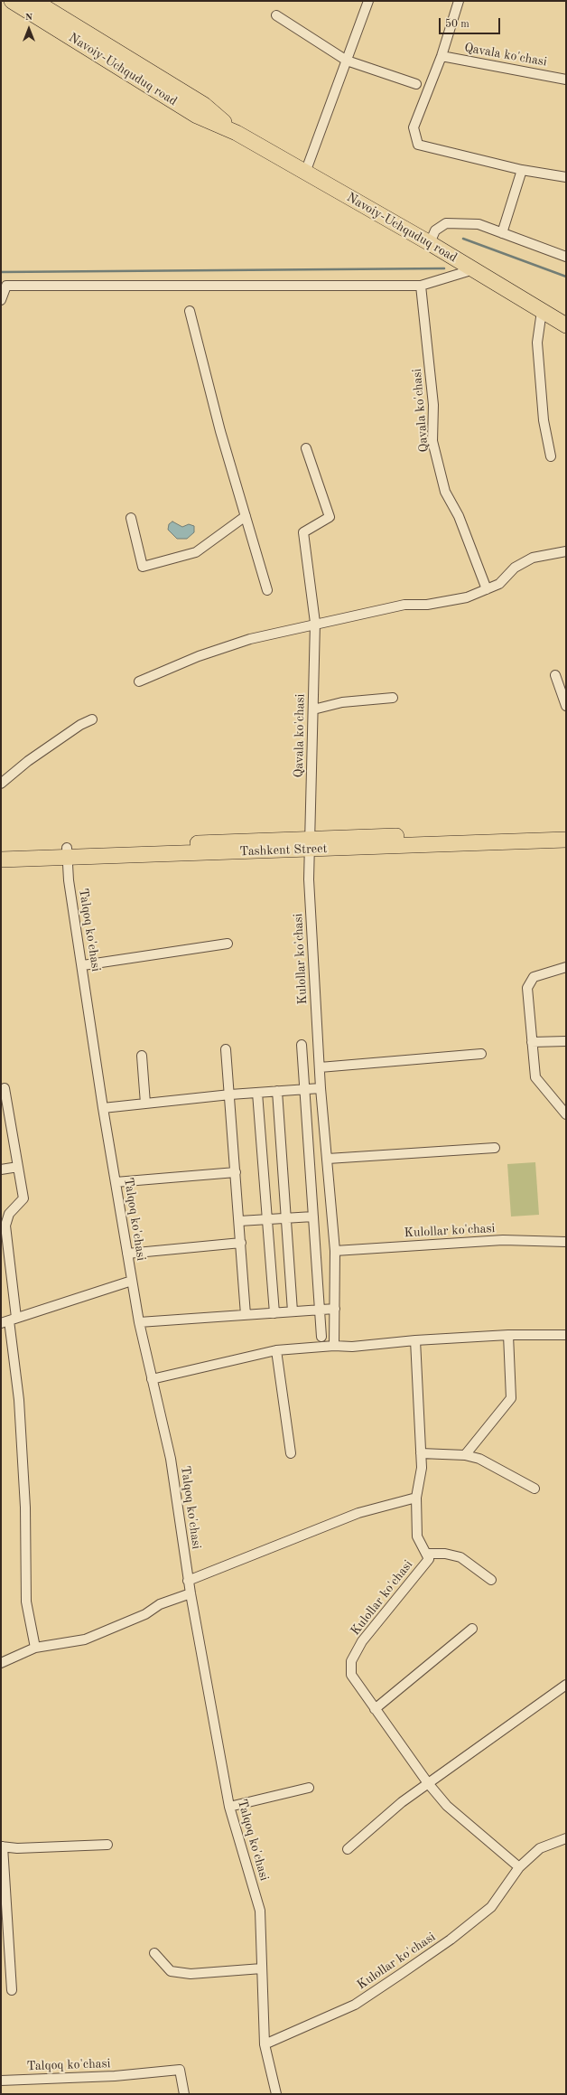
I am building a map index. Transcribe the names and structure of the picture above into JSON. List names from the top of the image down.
{
  "streets": {
    "highway": ["Navoiy-Uchquduq road", "Tashkent Street"],
    "street": ["Qavala ko'chasi", "Talqoq ko'chasi", "Kulollar ko'chasi"]
  },
  "crossings": [
    ["Qavala ko'chasi", "Tashkent Street"],
    ["Qavala ko'chasi", "Kulollar ko'chasi"],
    ["Tashkent Street", "Talqoq ko'chasi"],
    ["Tashkent Street", "Kulollar ko'chasi"],
    ["Talqoq ko'chasi", "Kulollar ko'chasi"]
  ],
  "scale_bar": "50 m",
  "north": "top"
}
